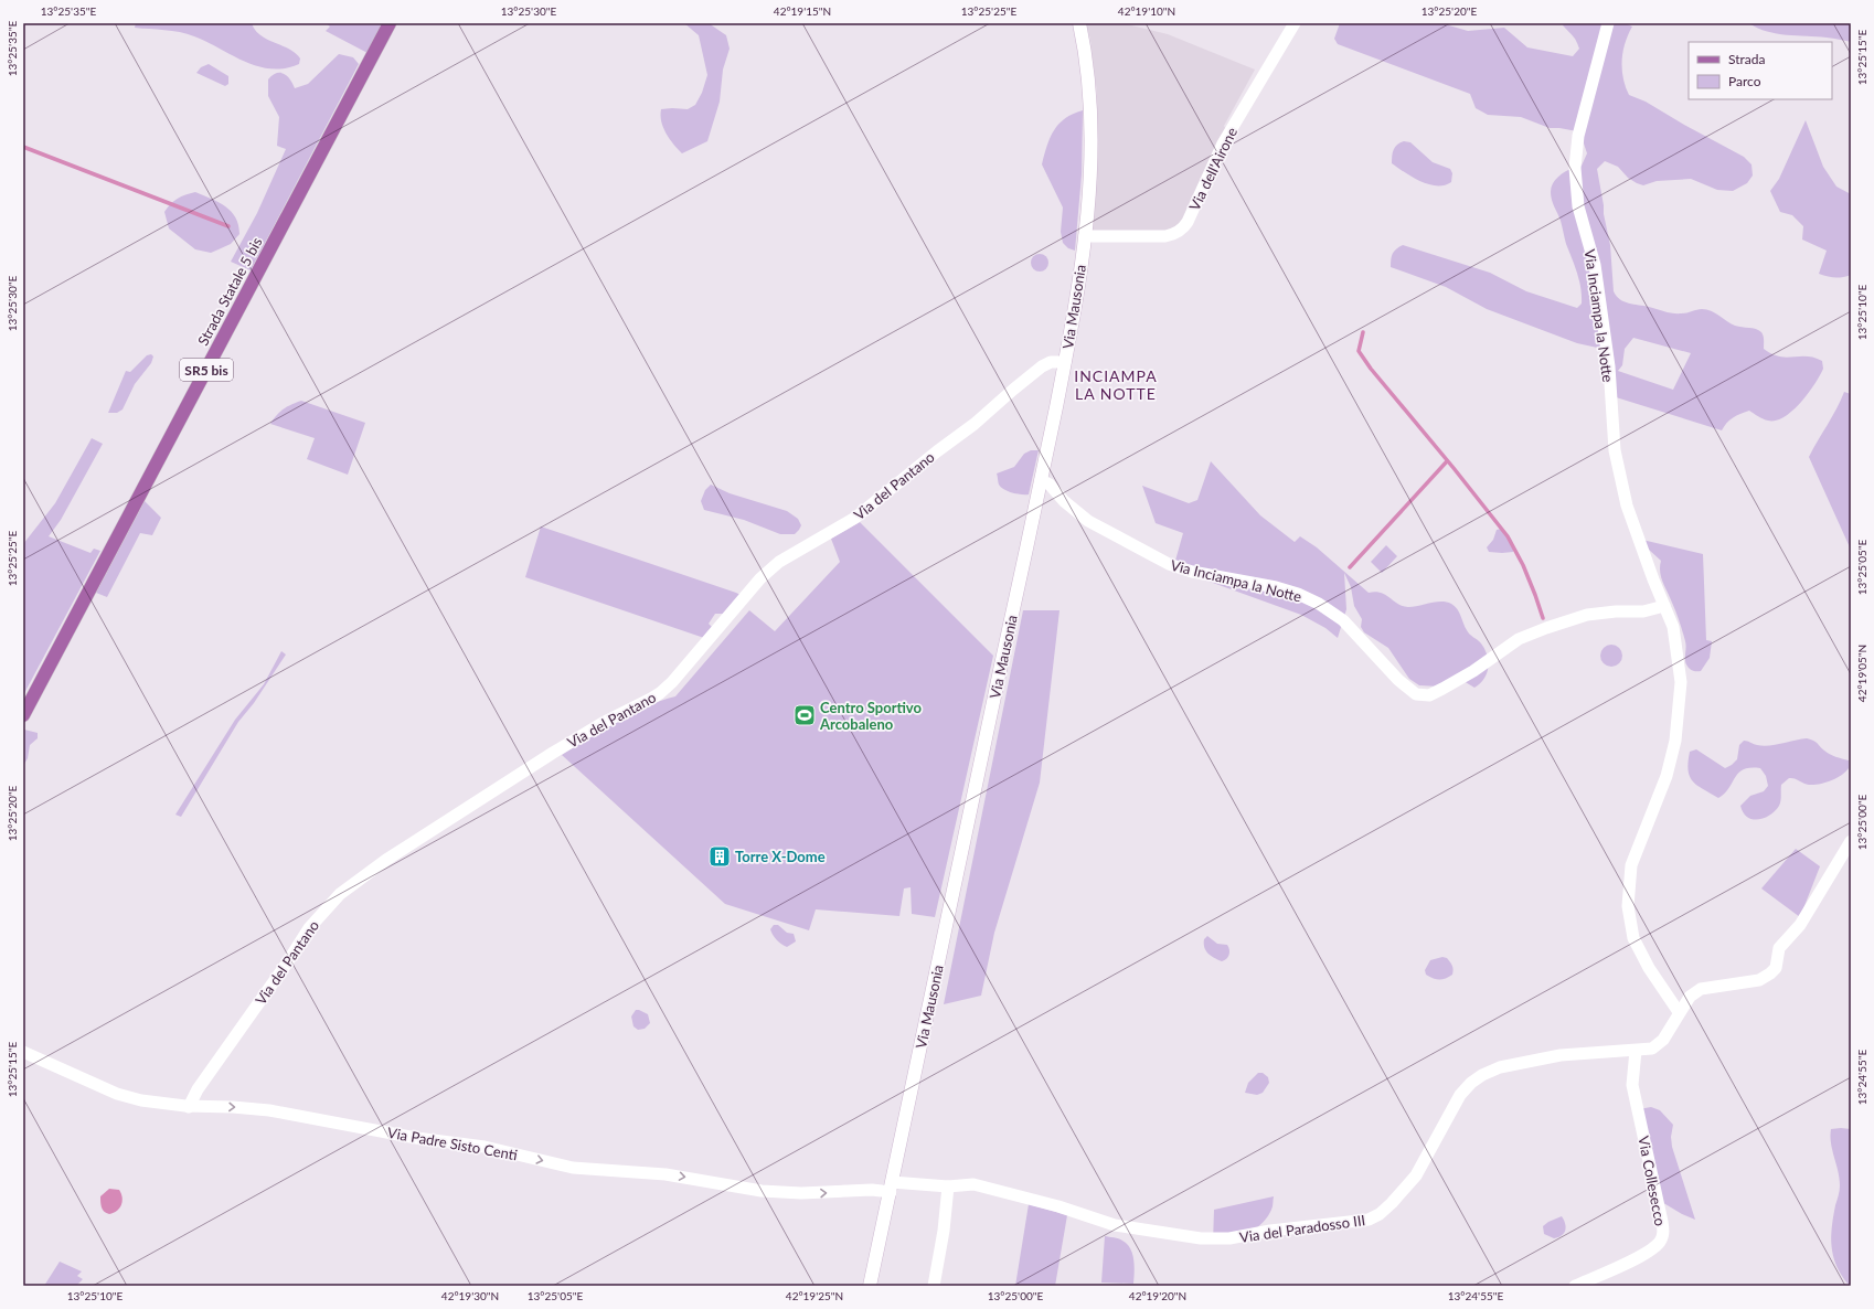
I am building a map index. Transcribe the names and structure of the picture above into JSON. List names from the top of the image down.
{
  "streets": {
    "main road": ["Strada Statale 5 bis", "Via Mausonia", "SR5 bis"],
    "street": [
      "Via dell'Airone",
      "Via Inciampa la Notte",
      "Via del Pantano",
      "Via Padre Sisto Centi",
      "Via Collesecco",
      "Via del Paradosso III"
    ]
  },
  "crossings": [
    ["Via dell'Airone", "Via Mausonia"],
    ["Via Mausonia", "Via Inciampa la Notte"],
    ["Via Mausonia", "Via del Pantano"],
    ["Via Mausonia", "Via Padre Sisto Centi"],
    ["Via Mausonia", "Via del Paradosso III"],
    ["Via Inciampa la Notte", "Via del Paradosso III"],
    ["Via del Pantano", "Via Padre Sisto Centi"],
    ["Via Padre Sisto Centi", "Via del Paradosso III"],
    ["Via Collesecco", "Via del Paradosso III"]
  ],
  "one_way": ["Via Padre Sisto Centi"],
  "districts": ["INCIAMPA LA NOTTE"],
  "places": {
    "sports": ["Centro Sportivo Arcobaleno"],
    "building": ["Torre X-Dome"]
  },
  "legend": ["Strada", "Parco"],
  "coordinates": [
    "13°25'35\"E",
    "13°25'30\"E",
    "42°19'15\"N",
    "13°25'25\"E",
    "42°19'10\"N",
    "13°25'20\"E",
    "13°25'15\"E",
    "13°25'10\"E",
    "13°25'05\"E",
    "42°19'05\"N",
    "13°25'00\"E",
    "13°24'55\"E",
    "42°19'30\"N",
    "42°19'25\"N",
    "42°19'20\"N"
  ]
}
